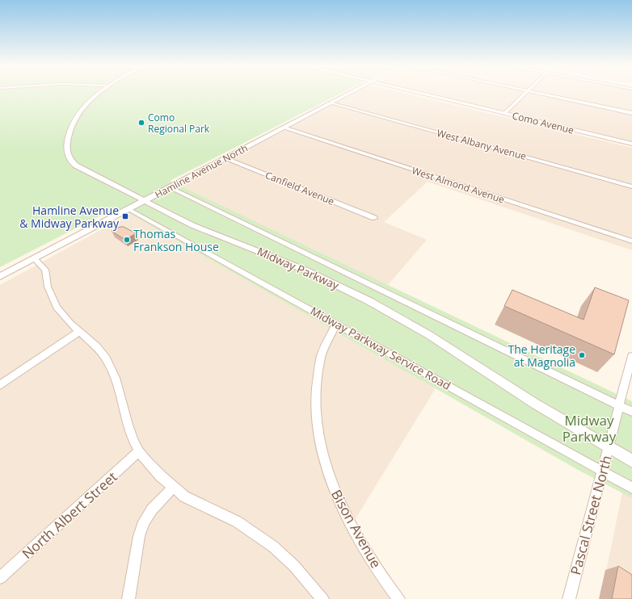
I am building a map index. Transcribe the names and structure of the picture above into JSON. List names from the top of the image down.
{
  "streets": {
    "main road": ["Como Avenue"],
    "street": [
      "West Albany Avenue",
      "Hamline Avenue North",
      "West Almond Avenue",
      "Canfield Avenue",
      "Midway Parkway",
      "Midway Parkway Service Road",
      "North Albert Street",
      "Pascal Street North",
      "Bison Avenue"
    ]
  },
  "crossings": [
    ["West Albany Avenue", "Hamline Avenue North"],
    ["Hamline Avenue North", "West Almond Avenue"],
    ["Hamline Avenue North", "Canfield Avenue"],
    ["Hamline Avenue North", "Midway Parkway"],
    ["Hamline Avenue North", "Midway Parkway Service Road"],
    ["Midway Parkway", "Pascal Street North"],
    ["Midway Parkway Service Road", "Pascal Street North"],
    ["Midway Parkway Service Road", "Bison Avenue"]
  ],
  "parks": ["Midway Parkway"],
  "places": {
    "other": ["Como Regional Park", "Thomas Frankson House", "The Heritage at Magnolia"],
    "transit": ["Hamline Avenue & Midway Parkway"]
  }
}
